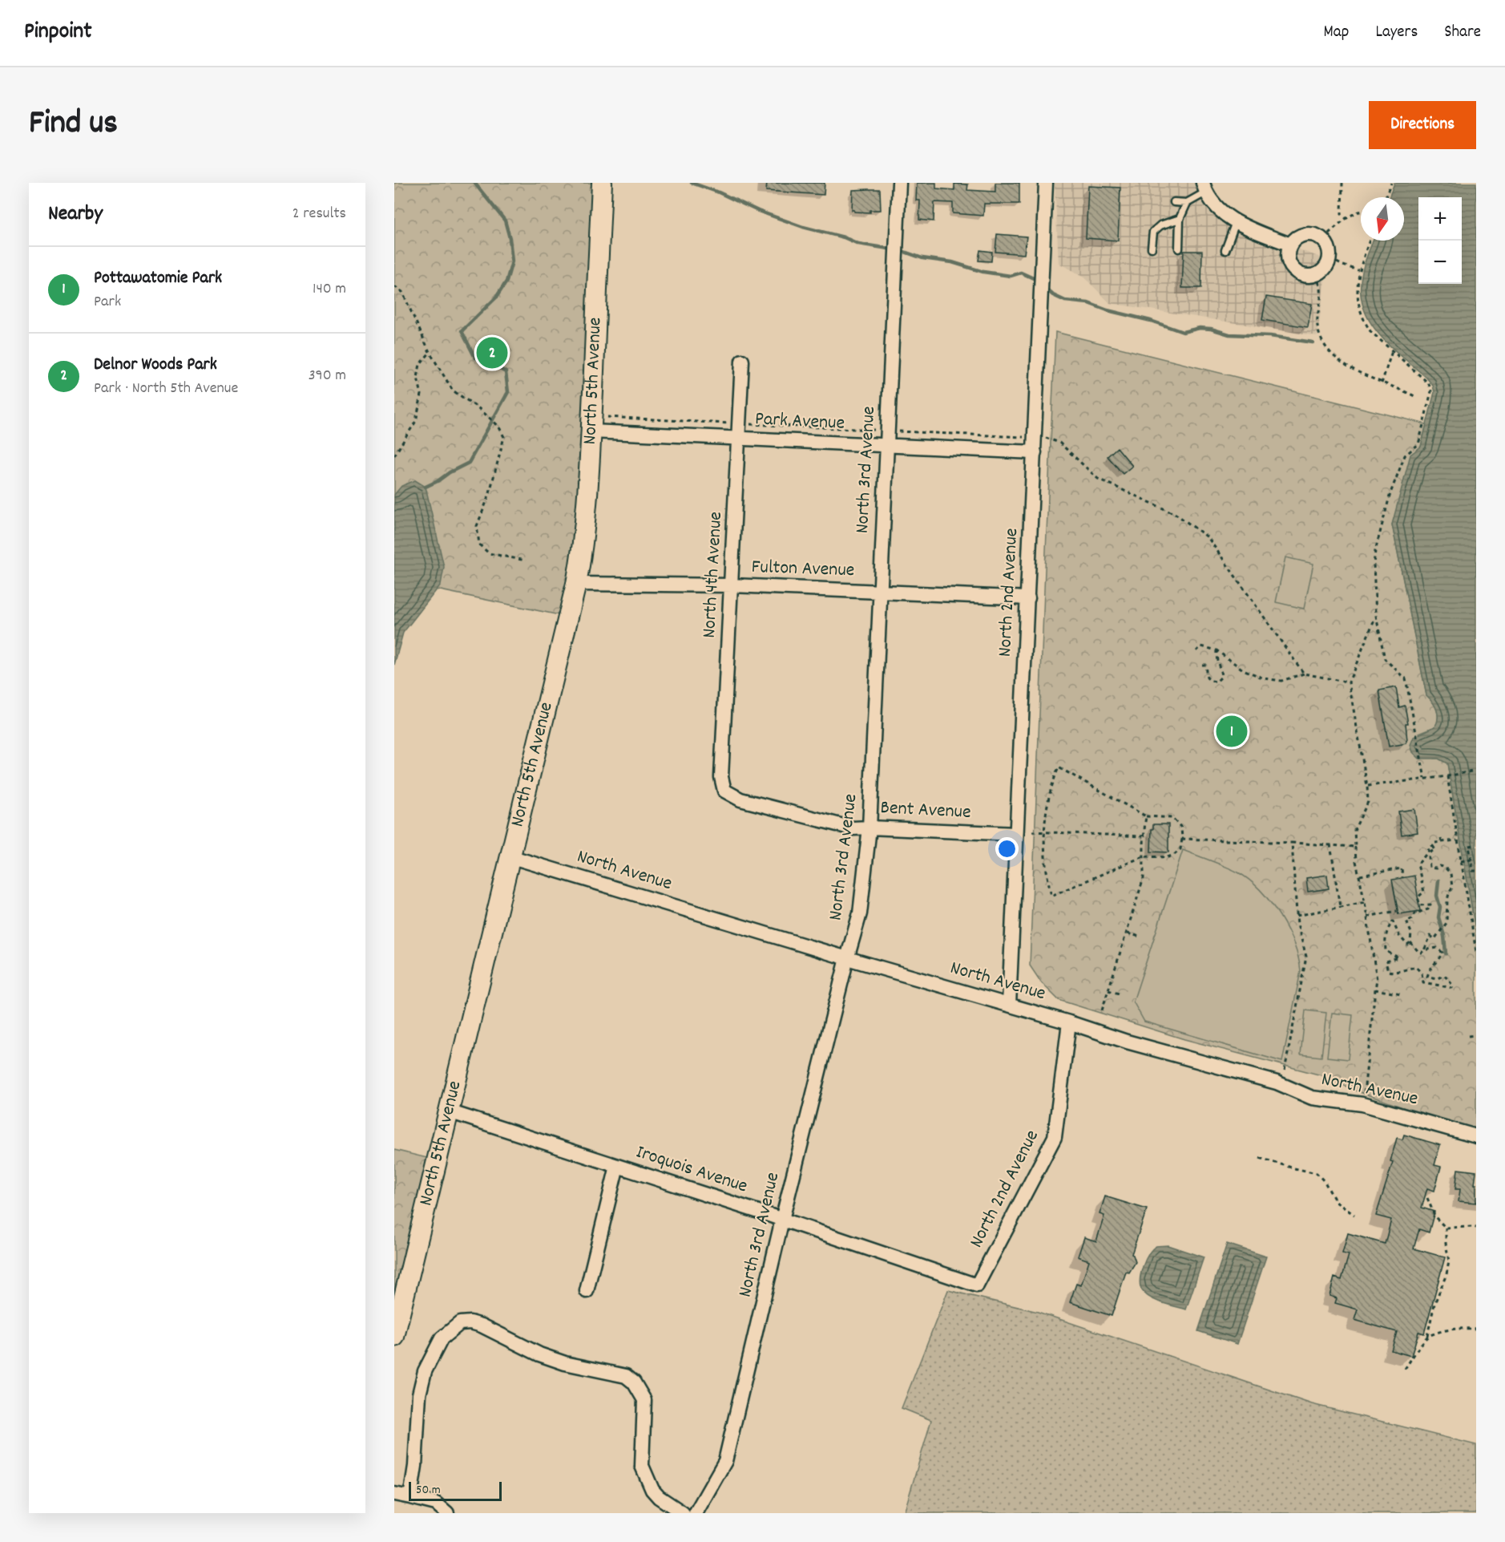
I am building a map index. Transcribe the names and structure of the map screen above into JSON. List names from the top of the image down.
{
  "streets": {
    "main road": ["North 5th Avenue"],
    "street": [
      "Park Avenue",
      "North 3rd Avenue",
      "Fulton Avenue",
      "North 4th Avenue",
      "North 2nd Avenue",
      "Bent Avenue",
      "North Avenue",
      "Iroquois Avenue"
    ]
  },
  "crossings": [
    ["North 5th Avenue", "Park Avenue"],
    ["North 5th Avenue", "Fulton Avenue"],
    ["North 5th Avenue", "North Avenue"],
    ["North 5th Avenue", "Iroquois Avenue"],
    ["Park Avenue", "North 3rd Avenue"],
    ["Park Avenue", "North 4th Avenue"],
    ["Park Avenue", "North 2nd Avenue"],
    ["North 3rd Avenue", "Fulton Avenue"],
    ["North 3rd Avenue", "Bent Avenue"],
    ["North 3rd Avenue", "North Avenue"],
    ["North 3rd Avenue", "Iroquois Avenue"],
    ["Fulton Avenue", "North 4th Avenue"],
    ["Fulton Avenue", "North 2nd Avenue"],
    ["North 4th Avenue", "Bent Avenue"],
    ["North 2nd Avenue", "Bent Avenue"],
    ["North 2nd Avenue", "North Avenue"],
    ["North 2nd Avenue", "Iroquois Avenue"]
  ],
  "scale_bar": "50 m",
  "north": "bottom",
  "page": {
    "header": "Pinpoint",
    "nav": ["Map", "Layers", "Share"],
    "title": "Find us",
    "buttons": "Directions",
    "heading": ["Nearby", "2 results"],
    "map_buttons": ["+", "−"],
    "list": [
      {
        "mark": "1",
        "name": "Pottawatomie Park",
        "note": "Park",
        "value": "140 m"
      },
      {
        "mark": "2",
        "name": "Delnor Woods Park",
        "note": "Park · North 5th Avenue",
        "value": "390 m"
      }
    ],
    "pins": ["2", "1"],
    "scale": "50 m"
  }
}
